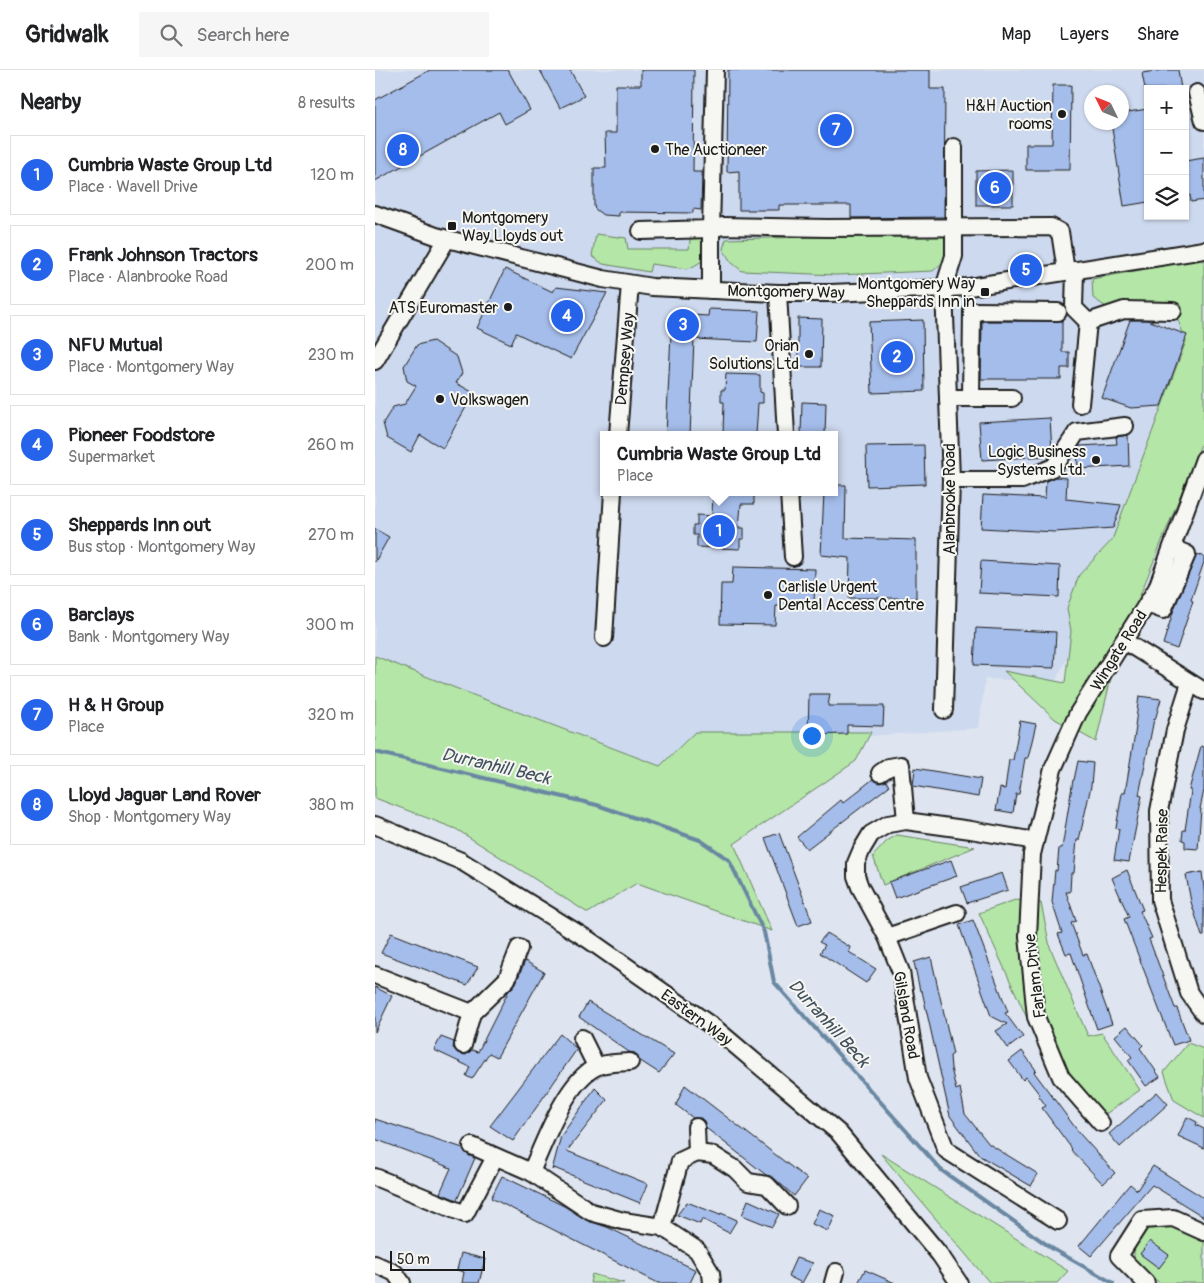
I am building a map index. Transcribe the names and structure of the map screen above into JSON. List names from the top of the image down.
{
  "streets": {
    "street": [
      "Montgomery Way",
      "Dempsey Way",
      "Alanbrooke Road",
      "Wingate Road",
      "Hespek Raise",
      "Farlam Drive",
      "Gilsland Road",
      "Eastern Way"
    ]
  },
  "crossings": [
    ["Montgomery Way", "Dempsey Way"],
    ["Montgomery Way", "Alanbrooke Road"],
    ["Wingate Road", "Farlam Drive"],
    ["Wingate Road", "Gilsland Road"],
    ["Farlam Drive", "Gilsland Road"]
  ],
  "water": ["Durranhill Beck"],
  "places": {
    "other": [
      "H&H Auction rooms",
      "The Auctioneer",
      "ATS Euromaster",
      "Orian Solutions Ltd",
      "Volkswagen",
      "Logic Business Systems Ltd.",
      "Carlisle Urgent Dental Access Centre"
    ],
    "transit": ["Montgomery Way Lloyds out", "Montgomery Way Sheppards Inn in"]
  },
  "scale_bar": "50 m",
  "north": "top left",
  "page": {
    "header": "Gridwalk",
    "search": "Search here",
    "nav": ["Map", "Layers", "Share"],
    "heading": ["Nearby", "8 results"],
    "map_buttons": ["+", "−"],
    "pins": [
      "7",
      "8",
      "6",
      "5",
      "4",
      "3",
      "2",
      "1"
    ],
    "list": [
      {
        "mark": "1",
        "name": "Cumbria Waste Group Ltd",
        "note": "Place · Wavell Drive",
        "value": "120 m"
      },
      {
        "mark": "2",
        "name": "Frank Johnson Tractors",
        "note": "Place · Alanbrooke Road",
        "value": "200 m"
      },
      {
        "mark": "3",
        "name": "NFU Mutual",
        "note": "Place · Montgomery Way",
        "value": "230 m"
      },
      {
        "mark": "4",
        "name": "Pioneer Foodstore",
        "note": "Supermarket",
        "value": "260 m"
      },
      {
        "mark": "5",
        "name": "Sheppards Inn out",
        "note": "Bus stop · Montgomery Way",
        "value": "270 m"
      },
      {
        "mark": "6",
        "name": "Barclays",
        "note": "Bank · Montgomery Way",
        "value": "300 m"
      },
      {
        "mark": "7",
        "name": "H & H Group",
        "note": "Place",
        "value": "320 m"
      },
      {
        "mark": "8",
        "name": "Lloyd Jaguar Land Rover",
        "note": "Shop · Montgomery Way",
        "value": "380 m"
      }
    ],
    "popup": ["Cumbria Waste Group Ltd", "Place"],
    "scale": "50 m"
  }
}
